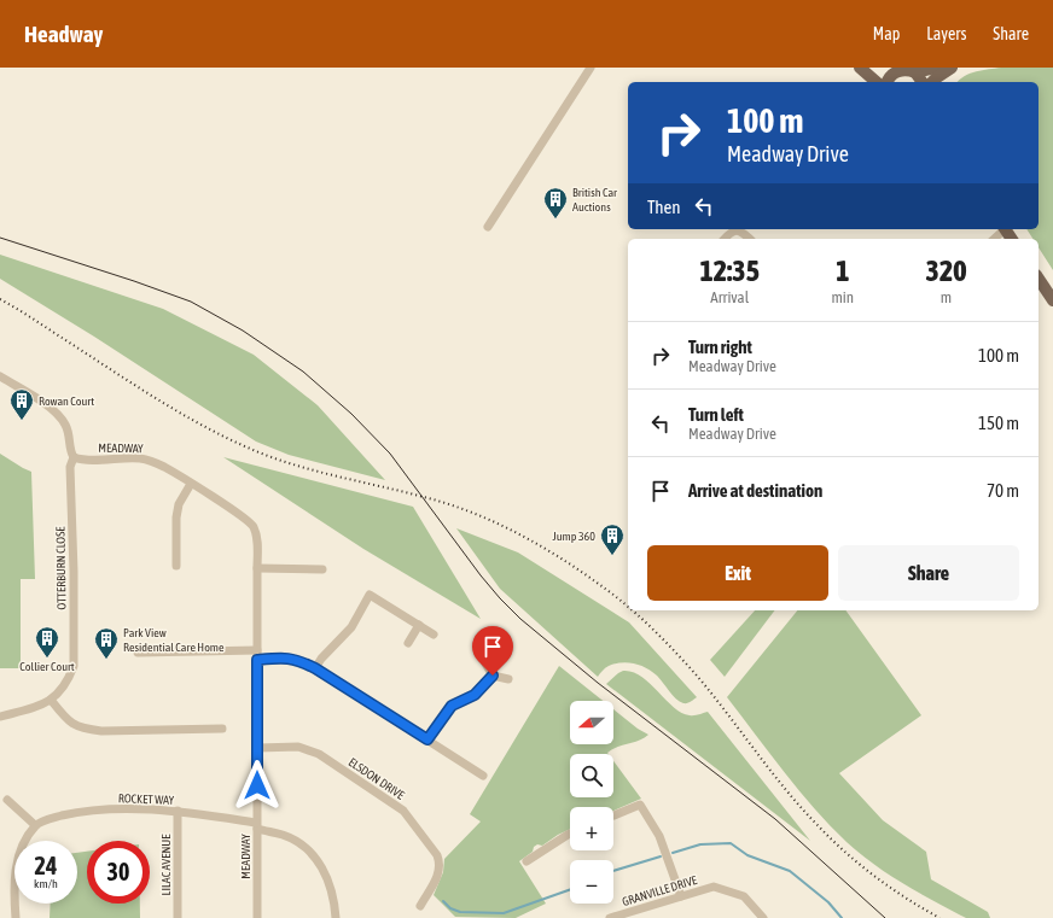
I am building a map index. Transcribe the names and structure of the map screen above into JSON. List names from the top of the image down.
{
  "streets": {
    "street": [
      "MEADWAY",
      "OTTERBURN CLOSE",
      "ELSDON DRIVE",
      "ROCKET WAY",
      "LILAC AVENUE",
      "GRANVILLE DRIVE"
    ]
  },
  "crossings": [
    ["MEADWAY", "OTTERBURN CLOSE"],
    ["MEADWAY", "ELSDON DRIVE"],
    ["MEADWAY", "ROCKET WAY"],
    ["ROCKET WAY", "LILAC AVENUE"]
  ],
  "places": {
    "building": [
      "British Car Auctions",
      "Rowan Court",
      "Jump 360",
      "Collier Court",
      "Park View Residential Care Home"
    ]
  },
  "north": "left",
  "page": {
    "header": "Headway",
    "nav": ["Map", "Layers", "Share"],
    "turn": ["100 m", "Meadway Drive"],
    "then": "Then",
    "eta": [
      "12:35",
      "Arrival",
      "1",
      "min",
      "320",
      "m"
    ],
    "list": [
      {
        "name": "Turn right",
        "note": "Meadway Drive",
        "value": "100 m"
      },
      {
        "name": "Turn left",
        "note": "Meadway Drive",
        "value": "150 m"
      },
      {
        "name": "Arrive at destination",
        "value": "70 m"
      }
    ],
    "buttons": ["Exit", "Share"],
    "map_buttons": ["+", "−"],
    "speed": "24 km/h",
    "limit": "30"
  }
}
